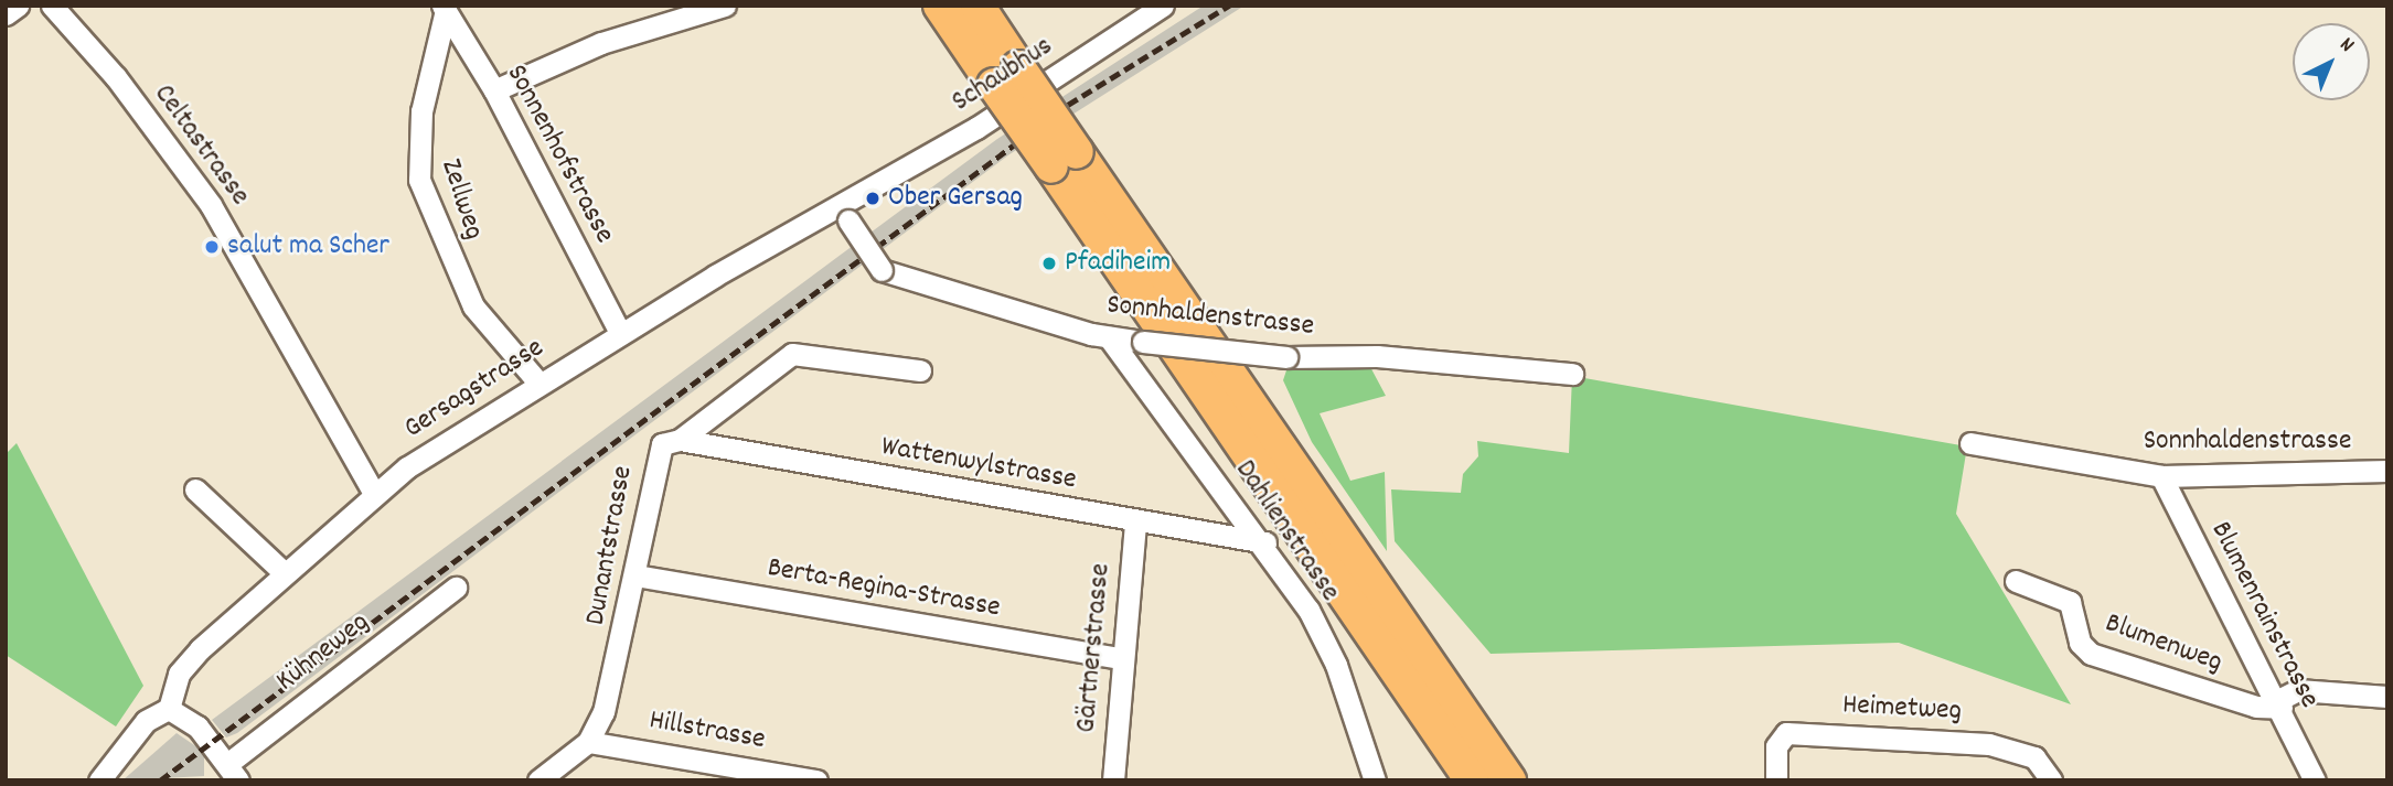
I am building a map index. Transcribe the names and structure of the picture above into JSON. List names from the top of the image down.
{
  "streets": {
    "street": [
      "Schaubhus",
      "Celtastrasse",
      "Sonnenhofstrasse",
      "Zellweg",
      "Sonnhaldenstrasse",
      "Gersagstrasse",
      "Wattenwylstrasse",
      "Dahlienstrasse",
      "Dunantstrasse",
      "Berta-Regina-Strasse",
      "Blumenrainstrasse",
      "Blumenweg",
      "Gärtnerstrasse",
      "Kühneweg",
      "Heimetweg",
      "Hillstrasse"
    ]
  },
  "crossings": [
    ["Schaubhus", "Gersagstrasse"],
    ["Celtastrasse", "Gersagstrasse"],
    ["Sonnenhofstrasse", "Zellweg"],
    ["Sonnenhofstrasse", "Gersagstrasse"],
    ["Zellweg", "Gersagstrasse"],
    ["Sonnhaldenstrasse", "Gersagstrasse"],
    ["Sonnhaldenstrasse", "Dahlienstrasse"],
    ["Sonnhaldenstrasse", "Blumenrainstrasse"],
    ["Wattenwylstrasse", "Dahlienstrasse"],
    ["Wattenwylstrasse", "Dunantstrasse"],
    ["Wattenwylstrasse", "Gärtnerstrasse"],
    ["Dunantstrasse", "Berta-Regina-Strasse"],
    ["Dunantstrasse", "Hillstrasse"],
    ["Berta-Regina-Strasse", "Gärtnerstrasse"],
    ["Blumenrainstrasse", "Blumenweg"]
  ],
  "places": ["Ober Gersag", "salut ma Scher", "Pfadiheim"],
  "north": "top right"
}
